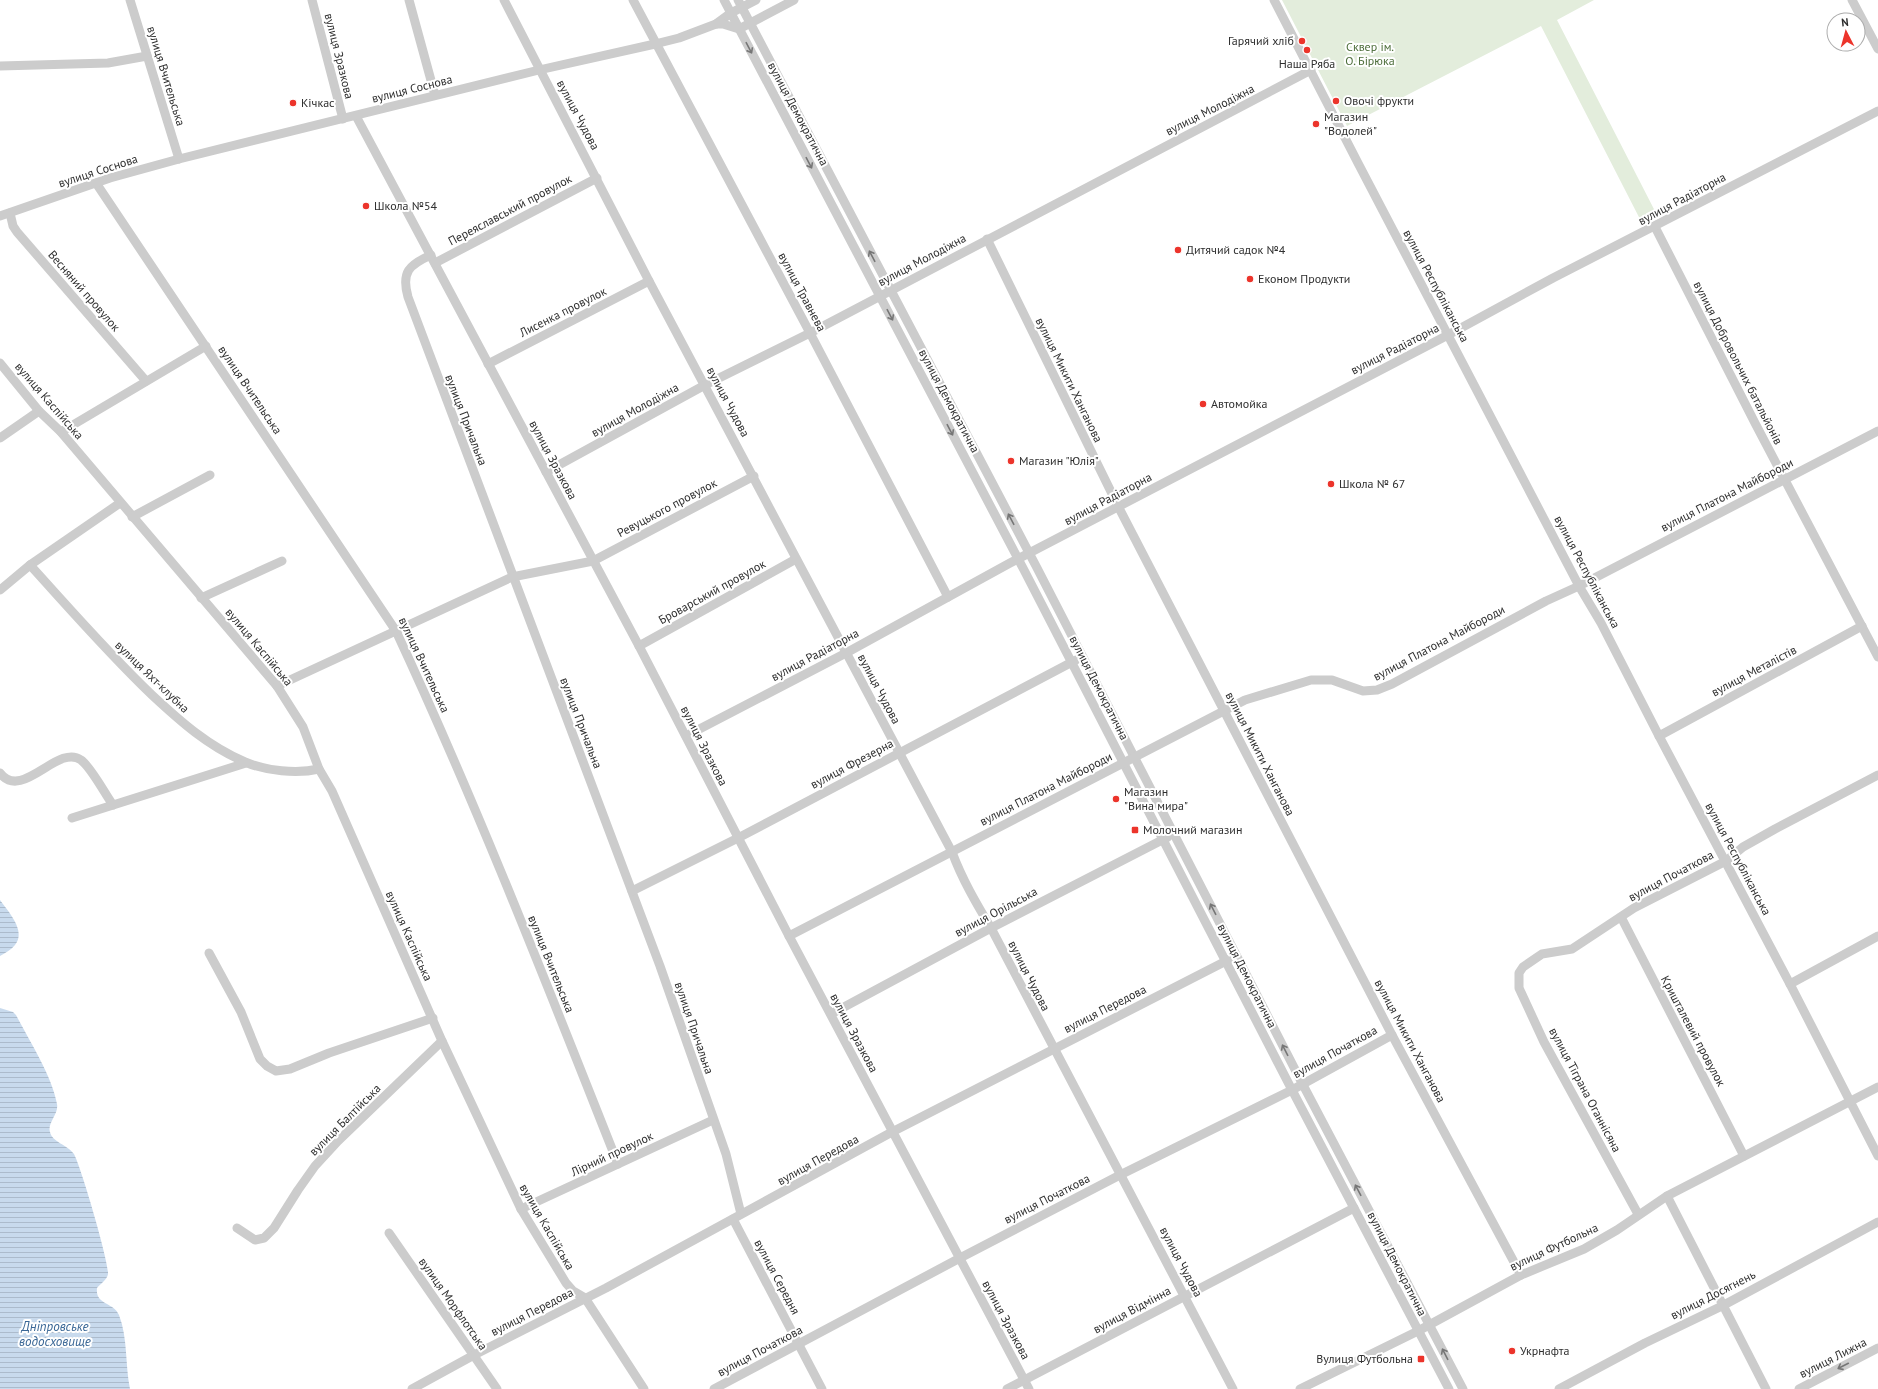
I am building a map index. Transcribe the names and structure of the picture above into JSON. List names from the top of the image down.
{
  "streets": {
    "street": [
      "вулиця Зразкова",
      "вулиця Вчительська",
      "вулиця Соснова",
      "вулиця Молодіжна",
      "вулиця Демократична",
      "вулиця Чудова",
      "вулиця Радіаторна",
      "Переяславський провулок",
      "вулиця Республіканська",
      "Весняний провулок",
      "вулиця Травнева",
      "Лисенка провулок",
      "вулиця Добровольчих батальйонів",
      "вулиця Микити Ханганова",
      "вулиця Каспійська",
      "вулиця Причальна",
      "вулиця Платона Майбороди",
      "Ревуцького провулок",
      "Броварський провулок",
      "вулиця Металістів",
      "вулиця Яхт-клубна",
      "вулиця Фрезерна",
      "вулиця Початкова",
      "вулиця Орільська",
      "вулиця Передова",
      "Кришталевий провулок",
      "вулиця Тіграна Оганнісяна",
      "вулиця Балтійська",
      "Лірний провулок",
      "вулиця Футбольна",
      "вулиця Середня",
      "вулиця Досягнень",
      "вулиця Морфлотська",
      "вулиця Відмінна",
      "вулиця Лижна"
    ]
  },
  "crossings": [
    ["вулиця Зразкова", "вулиця Соснова"],
    ["вулиця Зразкова", "вулиця Молодіжна"],
    ["вулиця Зразкова", "вулиця Радіаторна"],
    ["вулиця Зразкова", "Переяславський провулок"],
    ["вулиця Зразкова", "Лисенка провулок"],
    ["вулиця Зразкова", "вулиця Причальна"],
    ["вулиця Зразкова", "вулиця Платона Майбороди"],
    ["вулиця Зразкова", "Ревуцького провулок"],
    ["вулиця Зразкова", "Броварський провулок"],
    ["вулиця Зразкова", "вулиця Фрезерна"],
    ["вулиця Зразкова", "вулиця Початкова"],
    ["вулиця Зразкова", "вулиця Орільська"],
    ["вулиця Зразкова", "вулиця Передова"],
    ["вулиця Зразкова", "вулиця Відмінна"],
    ["вулиця Вчительська", "вулиця Соснова"],
    ["вулиця Вчительська", "Ревуцького провулок"],
    ["вулиця Вчительська", "Лірний провулок"],
    ["вулиця Соснова", "вулиця Демократична"],
    ["вулиця Соснова", "вулиця Чудова"],
    ["вулиця Соснова", "Весняний провулок"],
    ["вулиця Соснова", "вулиця Травнева"],
    ["вулиця Молодіжна", "вулиця Демократична"],
    ["вулиця Молодіжна", "вулиця Чудова"],
    ["вулиця Молодіжна", "вулиця Республіканська"],
    ["вулиця Молодіжна", "вулиця Травнева"],
    ["вулиця Молодіжна", "вулиця Микити Ханганова"],
    ["вулиця Демократична", "вулиця Радіаторна"],
    ["вулиця Демократична", "вулиця Платона Майбороди"],
    ["вулиця Демократична", "вулиця Фрезерна"],
    ["вулиця Демократична", "вулиця Початкова"],
    ["вулиця Демократична", "вулиця Орільська"],
    ["вулиця Демократична", "вулиця Передова"],
    ["вулиця Демократична", "вулиця Футбольна"],
    ["вулиця Демократична", "вулиця Відмінна"],
    ["вулиця Чудова", "вулиця Радіаторна"],
    ["вулиця Чудова", "Переяславський провулок"],
    ["вулиця Чудова", "Лисенка провулок"],
    ["вулиця Чудова", "вулиця Платона Майбороди"],
    ["вулиця Чудова", "Ревуцького провулок"],
    ["вулиця Чудова", "Броварський провулок"],
    ["вулиця Чудова", "вулиця Фрезерна"],
    ["вулиця Чудова", "вулиця Початкова"],
    ["вулиця Чудова", "вулиця Орільська"],
    ["вулиця Чудова", "вулиця Передова"],
    ["вулиця Чудова", "вулиця Відмінна"],
    ["вулиця Радіаторна", "вулиця Республіканська"],
    ["вулиця Радіаторна", "вулиця Травнева"],
    ["вулиця Радіаторна", "вулиця Добровольчих батальйонів"],
    ["вулиця Радіаторна", "вулиця Микити Ханганова"],
    ["Переяславський провулок", "вулиця Причальна"],
    ["вулиця Республіканська", "вулиця Платона Майбороди"],
    ["вулиця Республіканська", "вулиця Металістів"],
    ["вулиця Республіканська", "вулиця Початкова"],
    ["вулиця Республіканська", "вулиця Футбольна"],
    ["вулиця Добровольчих батальйонів", "вулиця Платона Майбороди"],
    ["вулиця Добровольчих батальйонів", "вулиця Металістів"],
    ["вулиця Микити Ханганова", "вулиця Платона Майбороди"],
    ["вулиця Микити Ханганова", "вулиця Початкова"],
    ["вулиця Микити Ханганова", "вулиця Футбольна"],
    ["вулиця Каспійська", "Ревуцького провулок"],
    ["вулиця Каспійська", "вулиця Яхт-клубна"],
    ["вулиця Каспійська", "вулиця Передова"],
    ["вулиця Каспійська", "вулиця Балтійська"],
    ["вулиця Каспійська", "Лірний провулок"],
    ["вулиця Причальна", "Ревуцького провулок"],
    ["вулиця Причальна", "вулиця Фрезерна"],
    ["вулиця Причальна", "вулиця Передова"],
    ["вулиця Причальна", "Лірний провулок"],
    ["вулиця Початкова", "Кришталевий провулок"],
    ["вулиця Початкова", "вулиця Тіграна Оганнісяна"],
    ["вулиця Початкова", "вулиця Середня"],
    ["вулиця Передова", "вулиця Середня"],
    ["вулиця Передова", "вулиця Морфлотська"],
    ["Кришталевий провулок", "вулиця Футбольна"],
    ["вулиця Тіграна Оганнісяна", "вулиця Футбольна"]
  ],
  "one_way": ["вулиця Лижна"],
  "water": ["Дніпровське водосховище"],
  "parks": ["Сквер ім. О. Бірюка"],
  "places": {
    "other": [
      "Гарячий хліб",
      "Наша Ряба",
      "Овочі фрукти",
      "Кічкас",
      "Магазин \"Водолей\"",
      "Школа №54",
      "Дитячий садок №4",
      "Економ Продукти",
      "Автомойка",
      "Магазин \"Юлія\"",
      "Школа № 67",
      "Магазин \"Вина мира\"",
      "Укрнафта"
    ],
    "transit": ["Молочний магазин", "Вулиця Футбольна"]
  },
  "north": "top"
}
